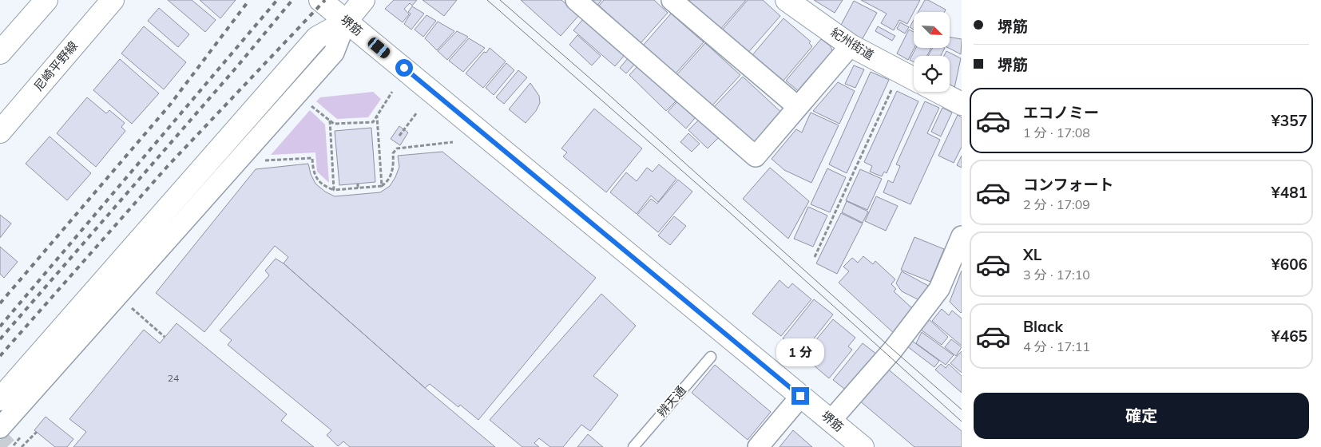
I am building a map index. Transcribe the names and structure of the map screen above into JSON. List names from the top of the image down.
{
  "streets": {
    "street": ["堺筋", "紀州街道", "尼崎平野線"],
    "lane": ["辨天通"]
  },
  "house_numbers": ["24"],
  "north": "bottom right",
  "page": {
    "banner": ["堺筋", "堺筋"],
    "list": [
      {
        "name": "エコノミー",
        "note": "1 分 · 17:08",
        "value": "¥357"
      },
      {
        "name": "コンフォート",
        "note": "2 分 · 17:09",
        "value": "¥481"
      },
      {
        "name": "XL",
        "note": "3 分 · 17:10",
        "value": "¥606"
      },
      {
        "name": "Black",
        "note": "4 分 · 17:11",
        "value": "¥465"
      }
    ],
    "bubble": "1 分",
    "buttons": "確定"
  }
}
